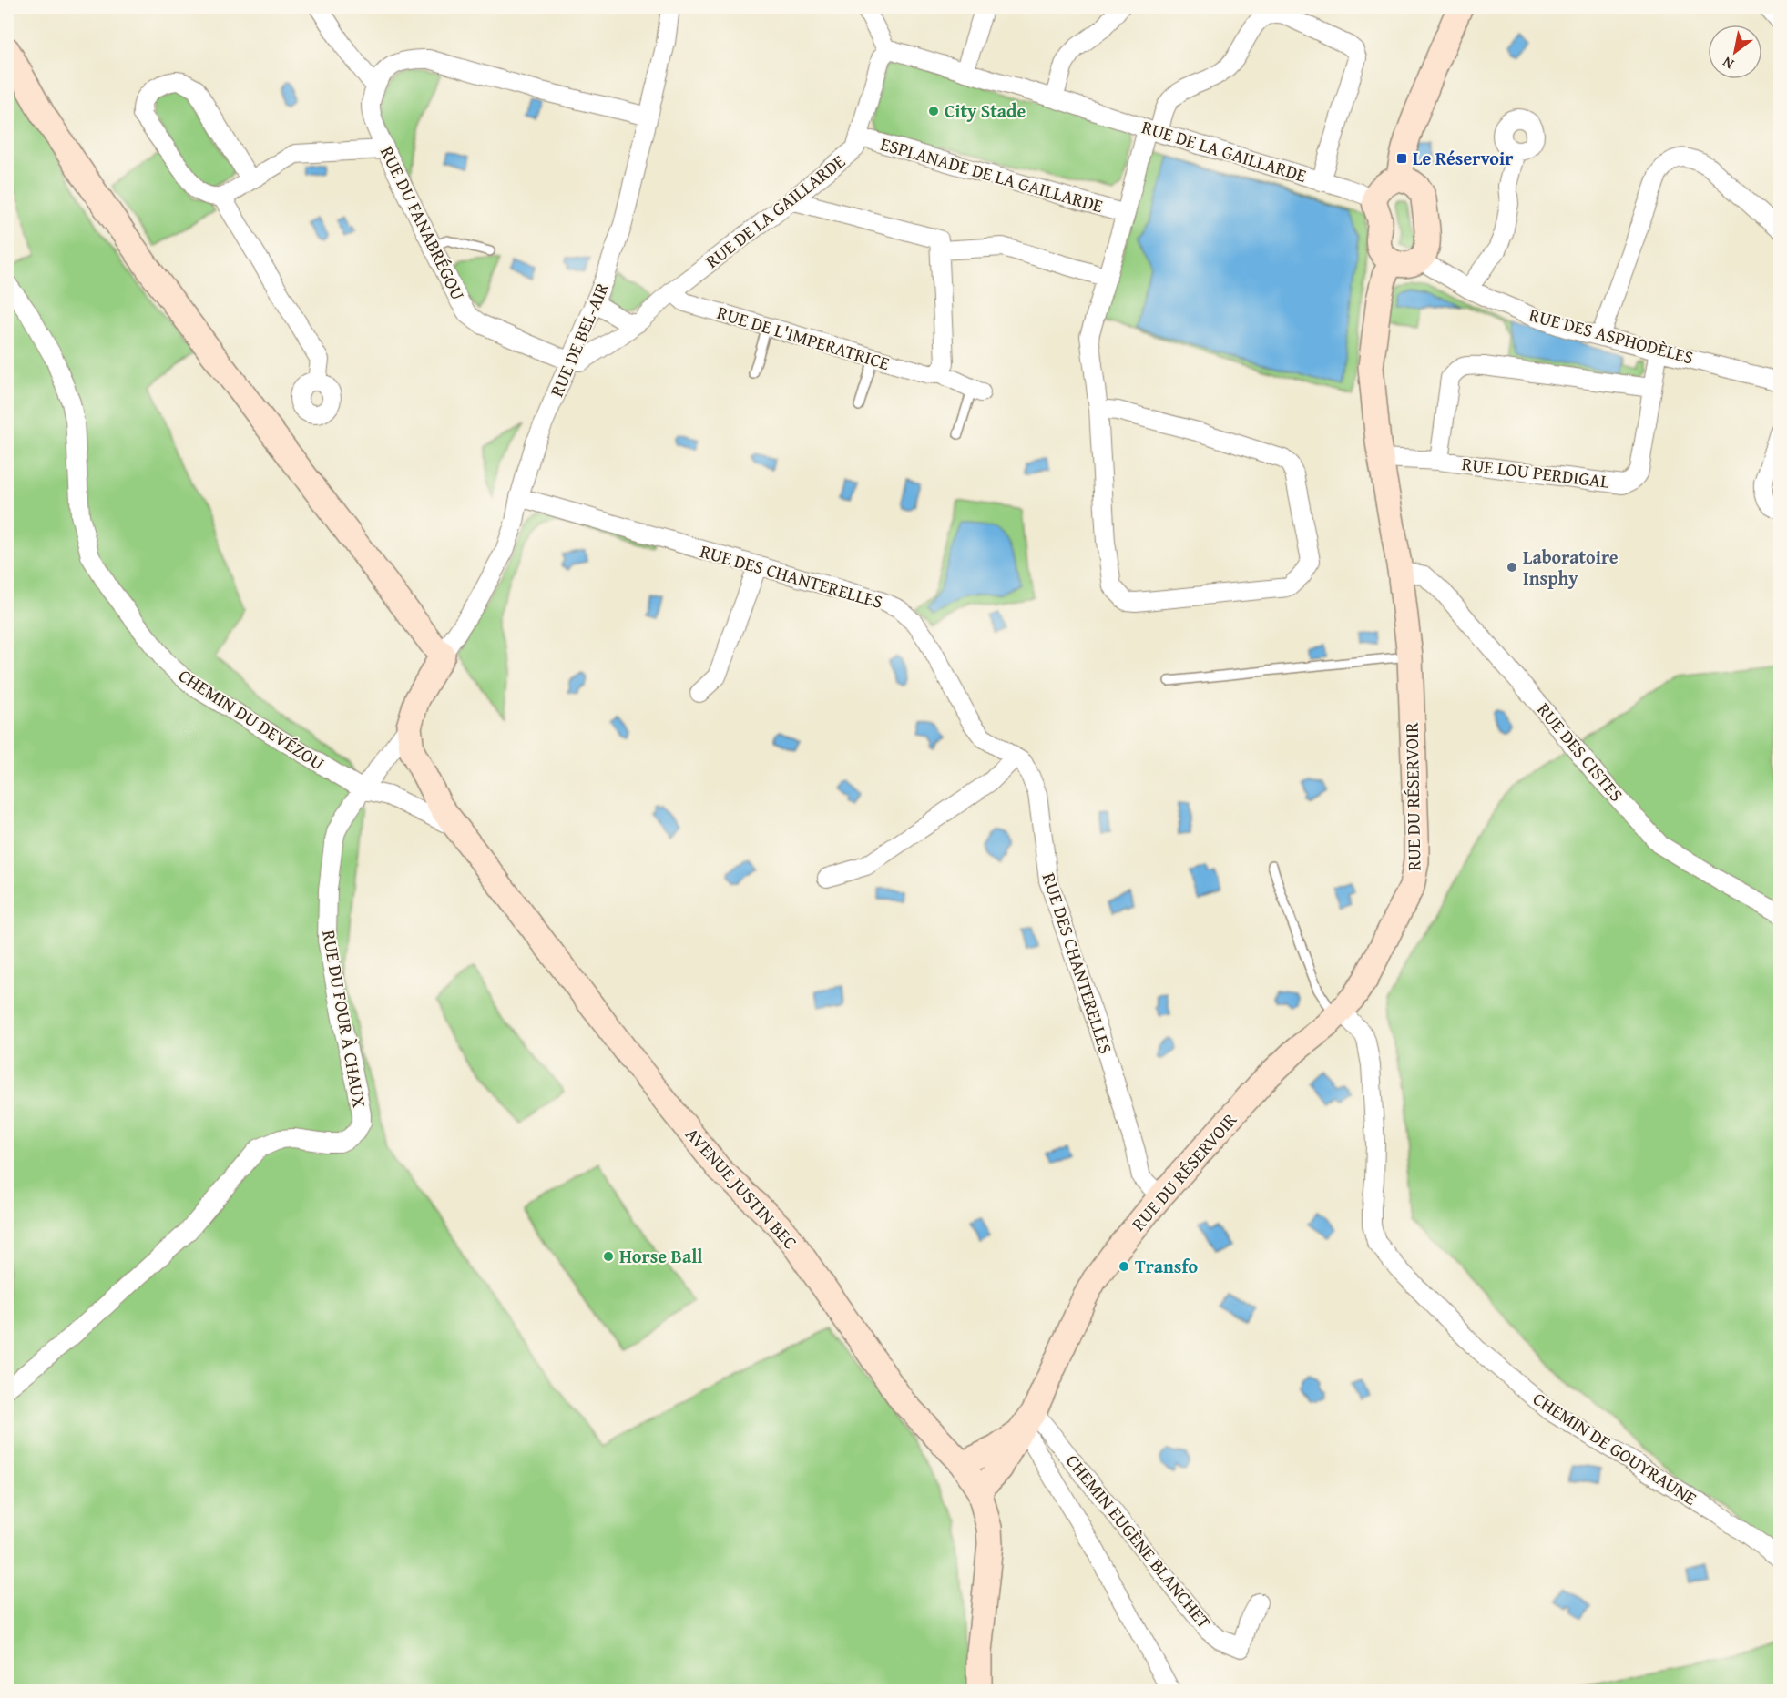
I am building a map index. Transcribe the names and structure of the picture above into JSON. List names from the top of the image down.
{
  "streets": {
    "street": [
      "RUE DE LA GAILLARDE",
      "ESPLANADE DE LA GAILLARDE",
      "RUE DU FANABRÉGOU",
      "RUE DES ASPHODÈLES",
      "RUE DE L'IMPERATRICE",
      "RUE DE BEL-AIR",
      "RUE LOU PERDIGAL",
      "RUE DES CHANTERELLES",
      "CHEMIN DU DEVÉZOU",
      "RUE DES CISTES",
      "RUE DU RÉSERVOIR",
      "RUE DU FOUR À CHAUX",
      "AVENUE JUSTIN BEC",
      "CHEMIN DE GOUYRAUNE",
      "CHEMIN EUGÈNE BLANCHET"
    ]
  },
  "crossings": [
    ["RUE DE LA GAILLARDE", "ESPLANADE DE LA GAILLARDE"],
    ["RUE DE LA GAILLARDE", "RUE DU FANABRÉGOU"],
    ["RUE DE LA GAILLARDE", "RUE DE L'IMPERATRICE"],
    ["RUE DE LA GAILLARDE", "RUE DE BEL-AIR"],
    ["RUE DU FANABRÉGOU", "RUE DE BEL-AIR"],
    ["RUE DES ASPHODÈLES", "RUE LOU PERDIGAL"],
    ["RUE DE BEL-AIR", "RUE DES CHANTERELLES"],
    ["RUE DE BEL-AIR", "AVENUE JUSTIN BEC"],
    ["RUE LOU PERDIGAL", "RUE DU RÉSERVOIR"],
    ["RUE DES CHANTERELLES", "RUE DU RÉSERVOIR"],
    ["CHEMIN DU DEVÉZOU", "RUE DU FOUR À CHAUX"],
    ["RUE DES CISTES", "RUE DU RÉSERVOIR"],
    ["RUE DU RÉSERVOIR", "AVENUE JUSTIN BEC"],
    ["RUE DU RÉSERVOIR", "CHEMIN DE GOUYRAUNE"],
    ["RUE DU RÉSERVOIR", "CHEMIN EUGÈNE BLANCHET"],
    ["RUE DU FOUR À CHAUX", "AVENUE JUSTIN BEC"]
  ],
  "places": {
    "other": [
      "City Stade",
      "Laboratoire Insphy",
      "Horse Ball",
      "Transfo"
    ],
    "transit": ["Le Réservoir"]
  },
  "north": "bottom left"
}
